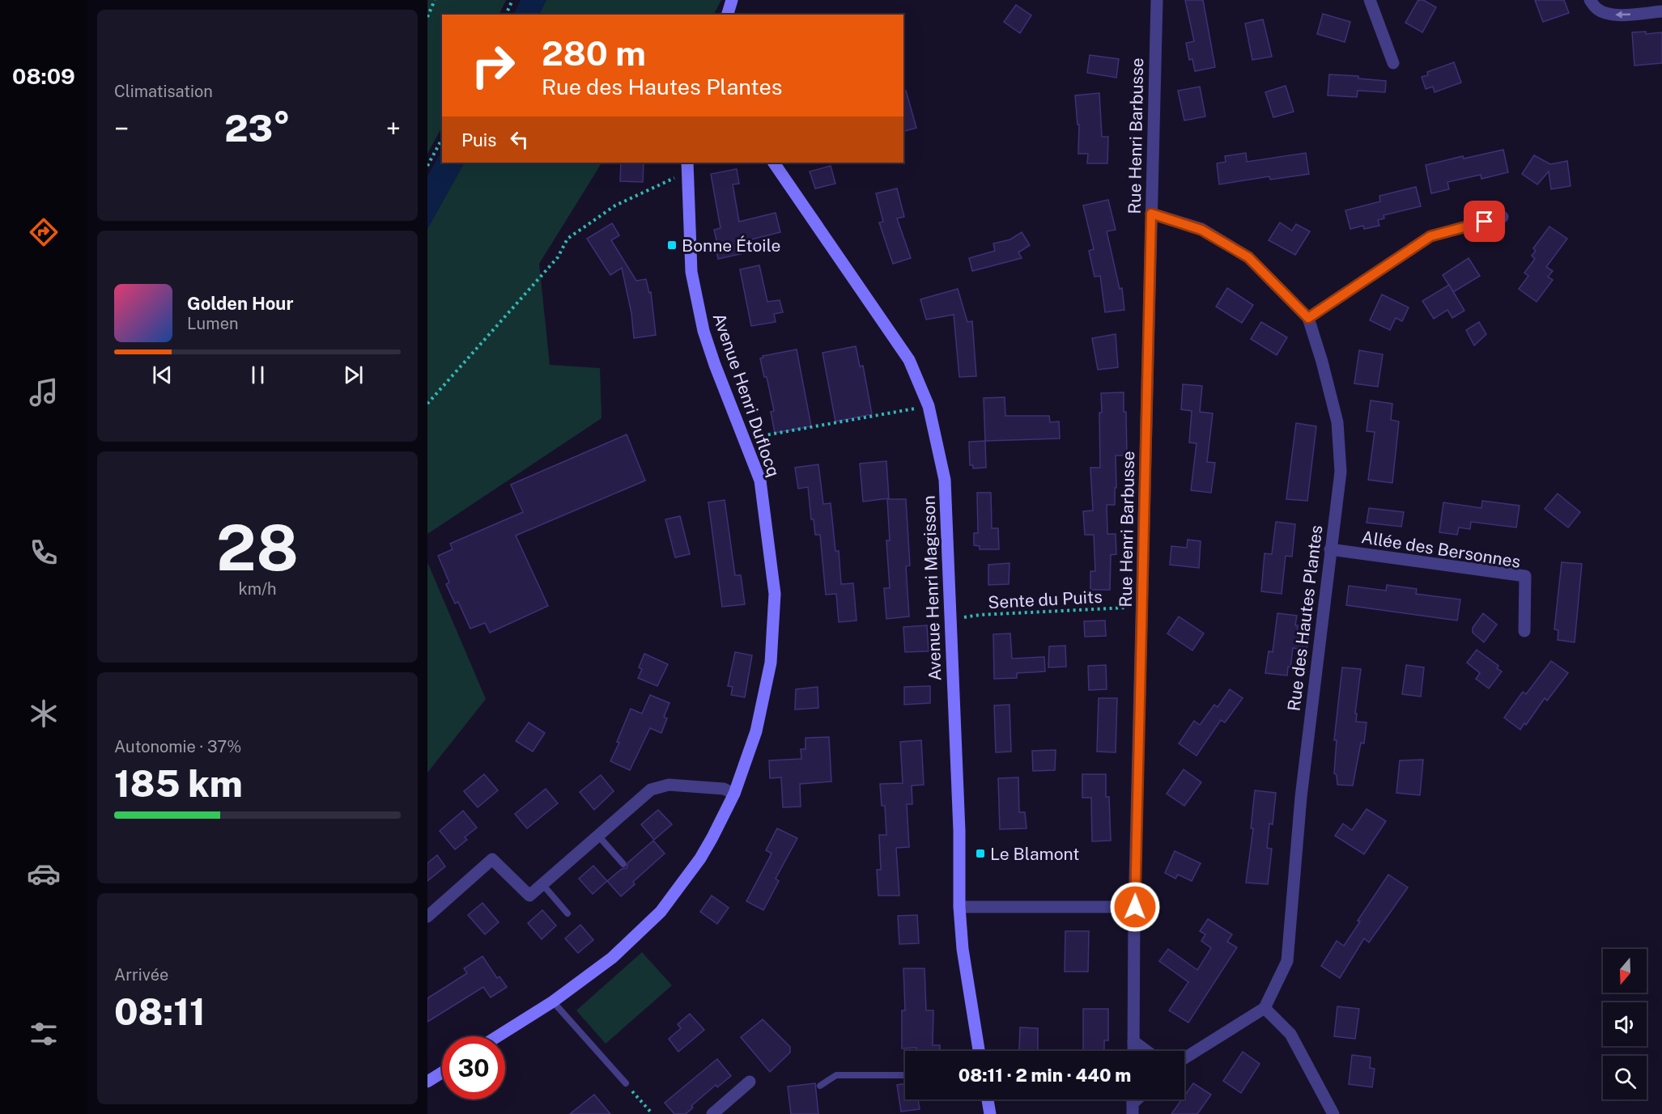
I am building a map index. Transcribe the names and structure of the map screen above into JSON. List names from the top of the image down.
{
  "streets": {
    "street": [
      "Rue Henri Barbusse",
      "Avenue Henri Duflocq",
      "Allée des Bersonnes",
      "Avenue Henri Magisson",
      "Rue des Hautes Plantes"
    ],
    "path": ["Sente du Puits"]
  },
  "crossings": [
    ["Rue Henri Barbusse", "Sente du Puits"],
    ["Rue Henri Barbusse", "Rue des Hautes Plantes"],
    ["Allée des Bersonnes", "Rue des Hautes Plantes"],
    ["Avenue Henri Magisson", "Sente du Puits"]
  ],
  "places": {
    "transit": ["Bonne Étoile", "Le Blamont"]
  },
  "north": "bottom",
  "page": {
    "tabs": "08:09",
    "tile": [
      "Climatisation",
      ["28", "km/h"],
      ["Autonomie · 37%", "185 km"],
      ["Arrivée", "08:11"]
    ],
    "turn": ["280 m", "Rue des Hautes Plantes"],
    "heat": ["−", "23°", "+"],
    "then": "Puis",
    "song": ["Golden Hour", "Lumen"],
    "limit": "30",
    "trip": "08:11 · 2 min · 440 m"
  }
}
